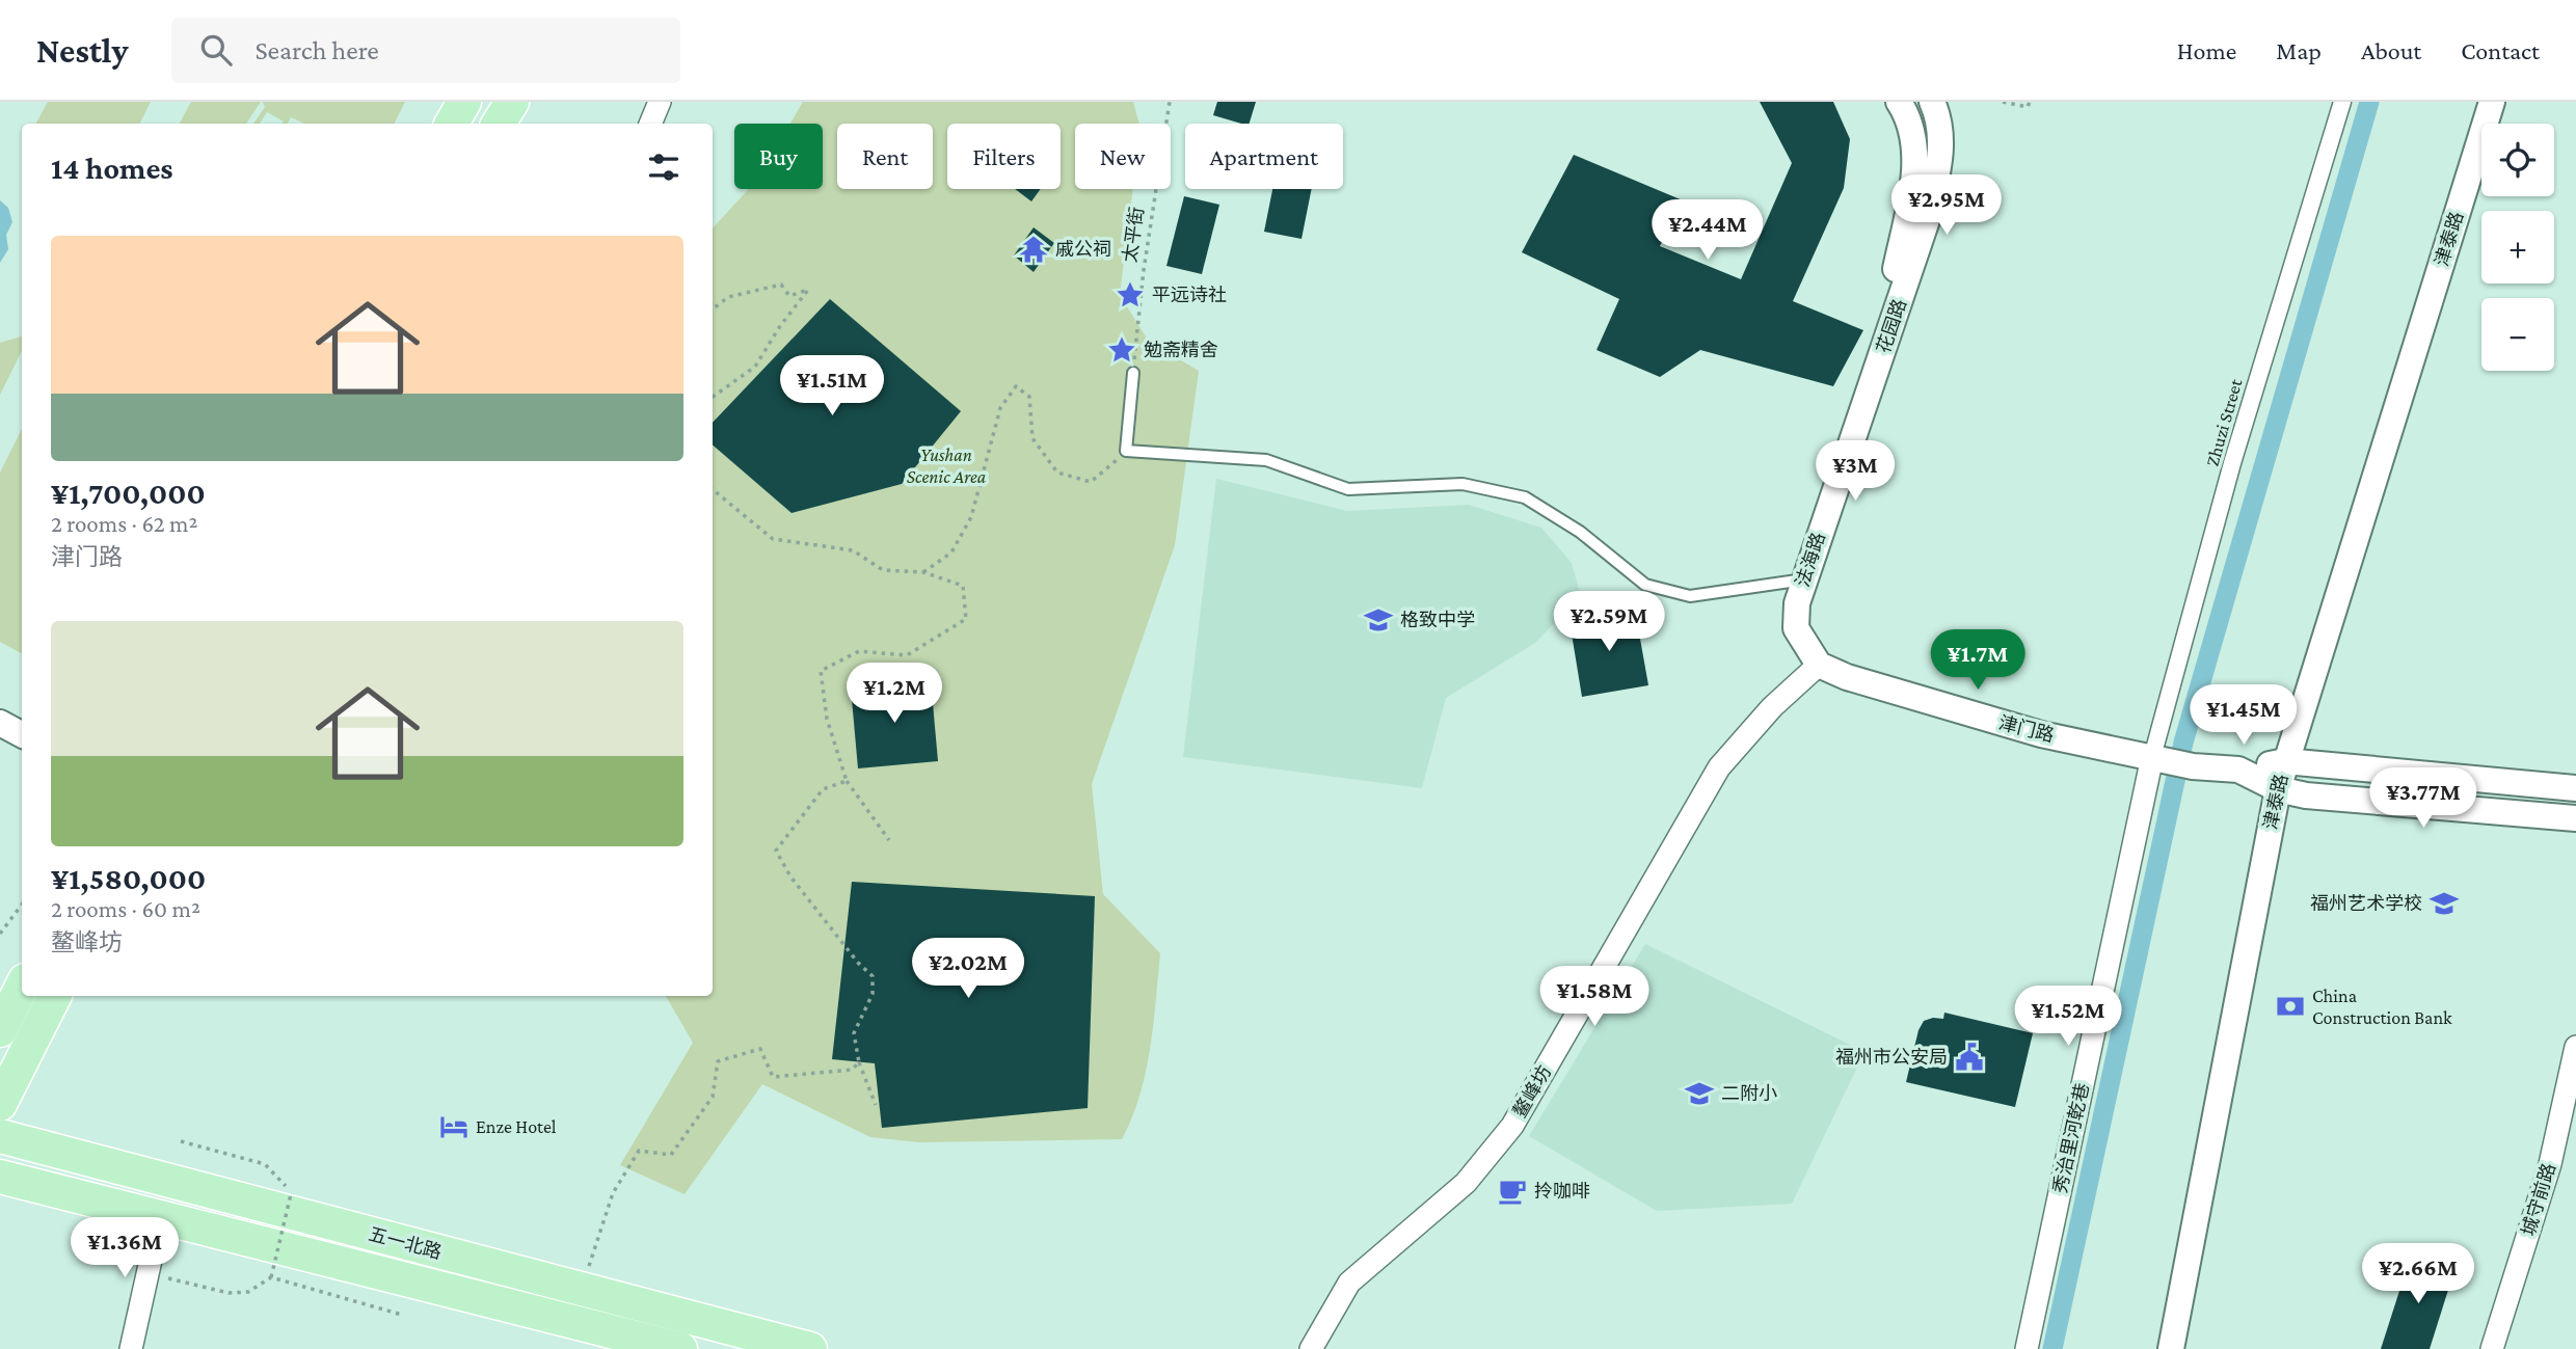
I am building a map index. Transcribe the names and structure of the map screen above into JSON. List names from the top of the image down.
{
  "streets": {
    "main road": ["五一北路"],
    "street": [
      "津泰路",
      "花园路",
      "Zhuzi Street",
      "法海路",
      "津门路",
      "鳌峰坊",
      "秀治里河乾巷",
      "城守前路"
    ],
    "path": ["太平街"]
  },
  "crossings": [
    ["津泰路", "津门路"],
    ["花园路", "法海路"],
    ["Zhuzi Street", "津门路"],
    ["Zhuzi Street", "秀治里河乾巷"],
    ["法海路", "津门路"],
    ["法海路", "鳌峰坊"],
    ["津门路", "鳌峰坊"],
    ["津门路", "秀治里河乾巷"]
  ],
  "parks": ["Yushan Scenic Area"],
  "places": {
    "temple": ["戚公祠"],
    "place": ["平远诗社", "勉斋精舍"],
    "school or university": ["格致中学", "福州艺术学校", "二附小"],
    "bank": ["China Construction Bank"],
    "public building": ["福州市公安局"],
    "hotel": ["Enze Hotel"],
    "cafe": ["拎咖啡"]
  },
  "page": {
    "header": "Nestly",
    "search": "Search here",
    "nav": [
      "Home",
      "Map",
      "About",
      "Contact"
    ],
    "map_buttons": ["+", "−"],
    "chip": [
      "Buy",
      "Rent",
      "Filters",
      "New",
      "Apartment"
    ],
    "heading": "14 homes",
    "price": [
      "¥2.95M",
      "¥2.44M",
      "¥1.51M",
      "¥3M",
      "¥2.59M",
      "¥1.7M",
      "¥1.2M",
      "¥1.45M",
      "¥3.77M",
      "¥2.02M",
      "¥1.58M",
      "¥1.52M",
      "¥1.36M",
      "¥2.66M"
    ],
    "list": [
      {
        "name": "¥1,700,000",
        "note": "2 rooms · 62 m² · 津门路"
      },
      {
        "name": "¥1,580,000",
        "note": "2 rooms · 60 m² · 鳌峰坊"
      }
    ]
  }
}
